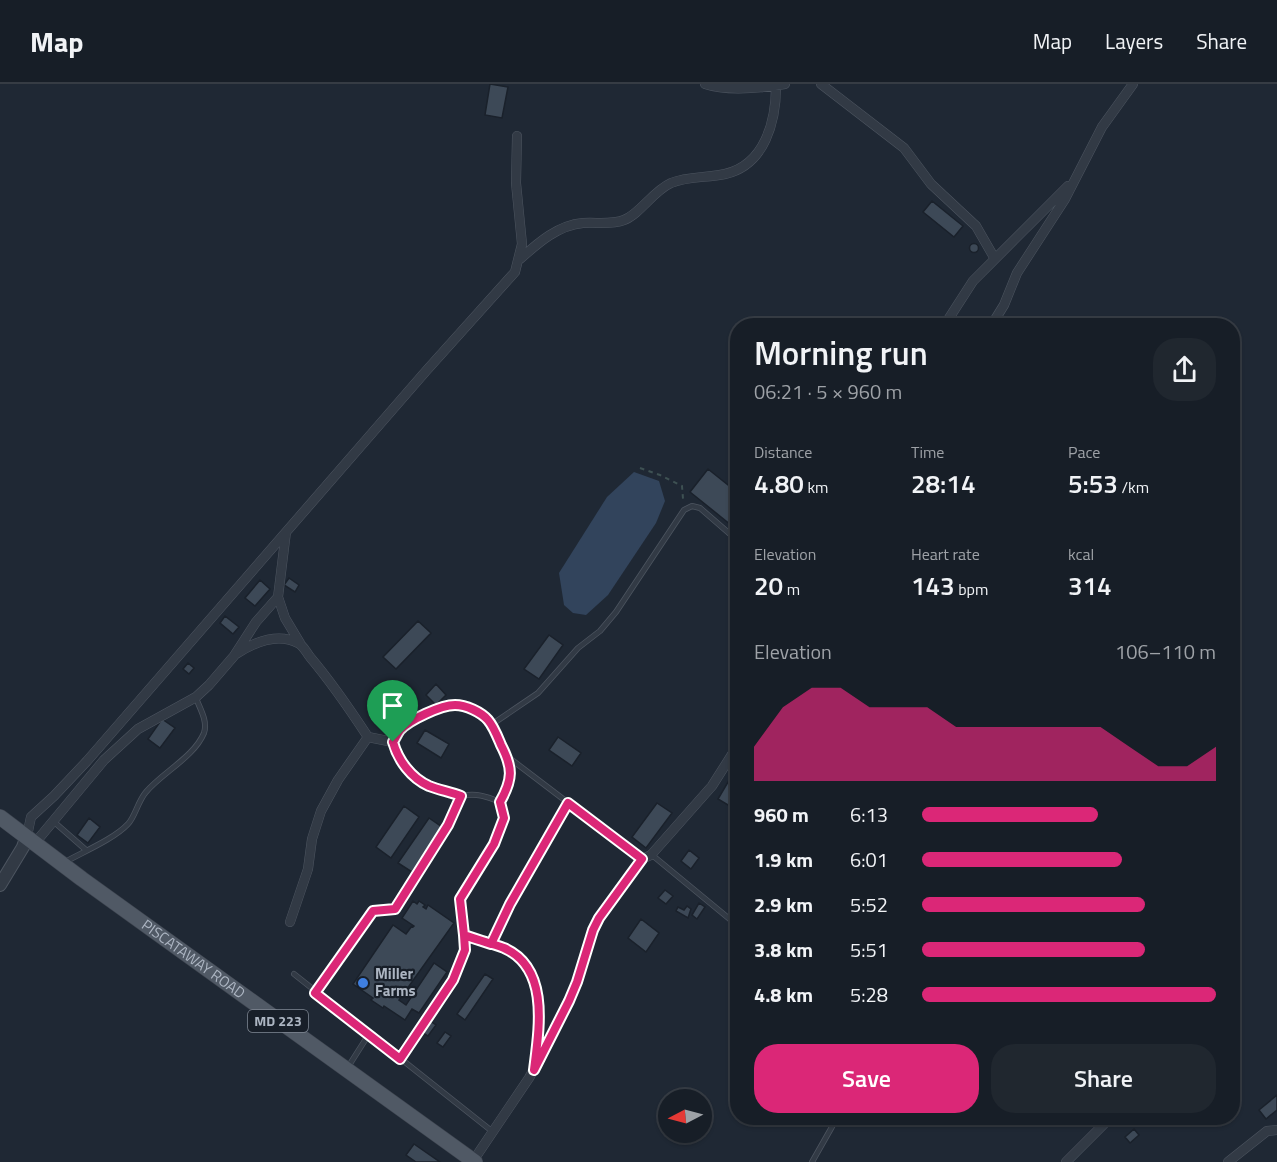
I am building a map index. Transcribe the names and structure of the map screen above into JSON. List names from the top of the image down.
{
  "streets": {
    "main road": ["PISCATAWAY ROAD", "MD 223"]
  },
  "places": ["Miller Farms"],
  "north": "left",
  "page": {
    "header": "Map",
    "nav": ["Map", "Layers", "Share"],
    "heading": ["Morning run", "06:21 · 5 × 960 m"],
    "stats": [
      ["Distance", "4.80 km"],
      ["Time", "28:14"],
      ["Pace", "5:53 /km"],
      ["Elevation", "20 m"],
      ["Heart rate", "143 bpm"],
      ["kcal", "314"]
    ],
    "chart": ["Elevation", "106–110 m"],
    "list": [
      {
        "name": "960 m",
        "note": "6:13"
      },
      {
        "name": "1.9 km",
        "note": "6:01"
      },
      {
        "name": "2.9 km",
        "note": "5:52"
      },
      {
        "name": "3.8 km",
        "note": "5:51"
      },
      {
        "name": "4.8 km",
        "note": "5:28"
      }
    ],
    "buttons": ["Save", "Share"]
  }
}
